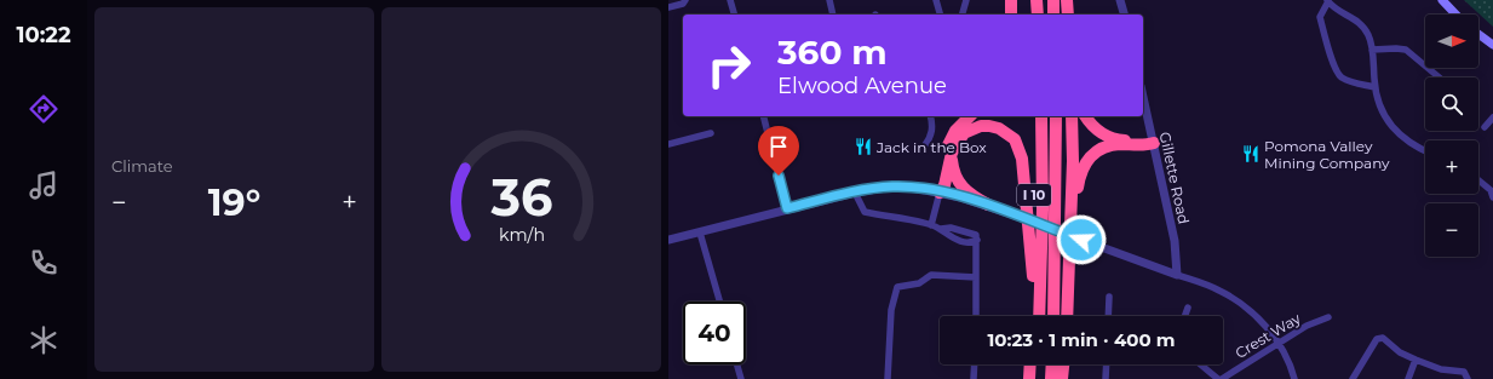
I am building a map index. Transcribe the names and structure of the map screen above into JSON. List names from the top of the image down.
{
  "streets": {
    "highway": ["I 10"],
    "street": ["Gillette Road", "Crest Way"]
  },
  "places": {
    "restaurant": ["Jack in the Box", "Pomona Valley Mining Company"]
  },
  "north": "right",
  "page": {
    "tabs": "10:22",
    "tile": "Climate",
    "map_buttons": ["+", "−"],
    "turn": ["360 m", "Elwood Avenue"],
    "heat": ["−", "19°", "+"],
    "limit": "40",
    "trip": "10:23 · 1 min · 400 m",
    "gauge": ["36", "km/h"]
  }
}
